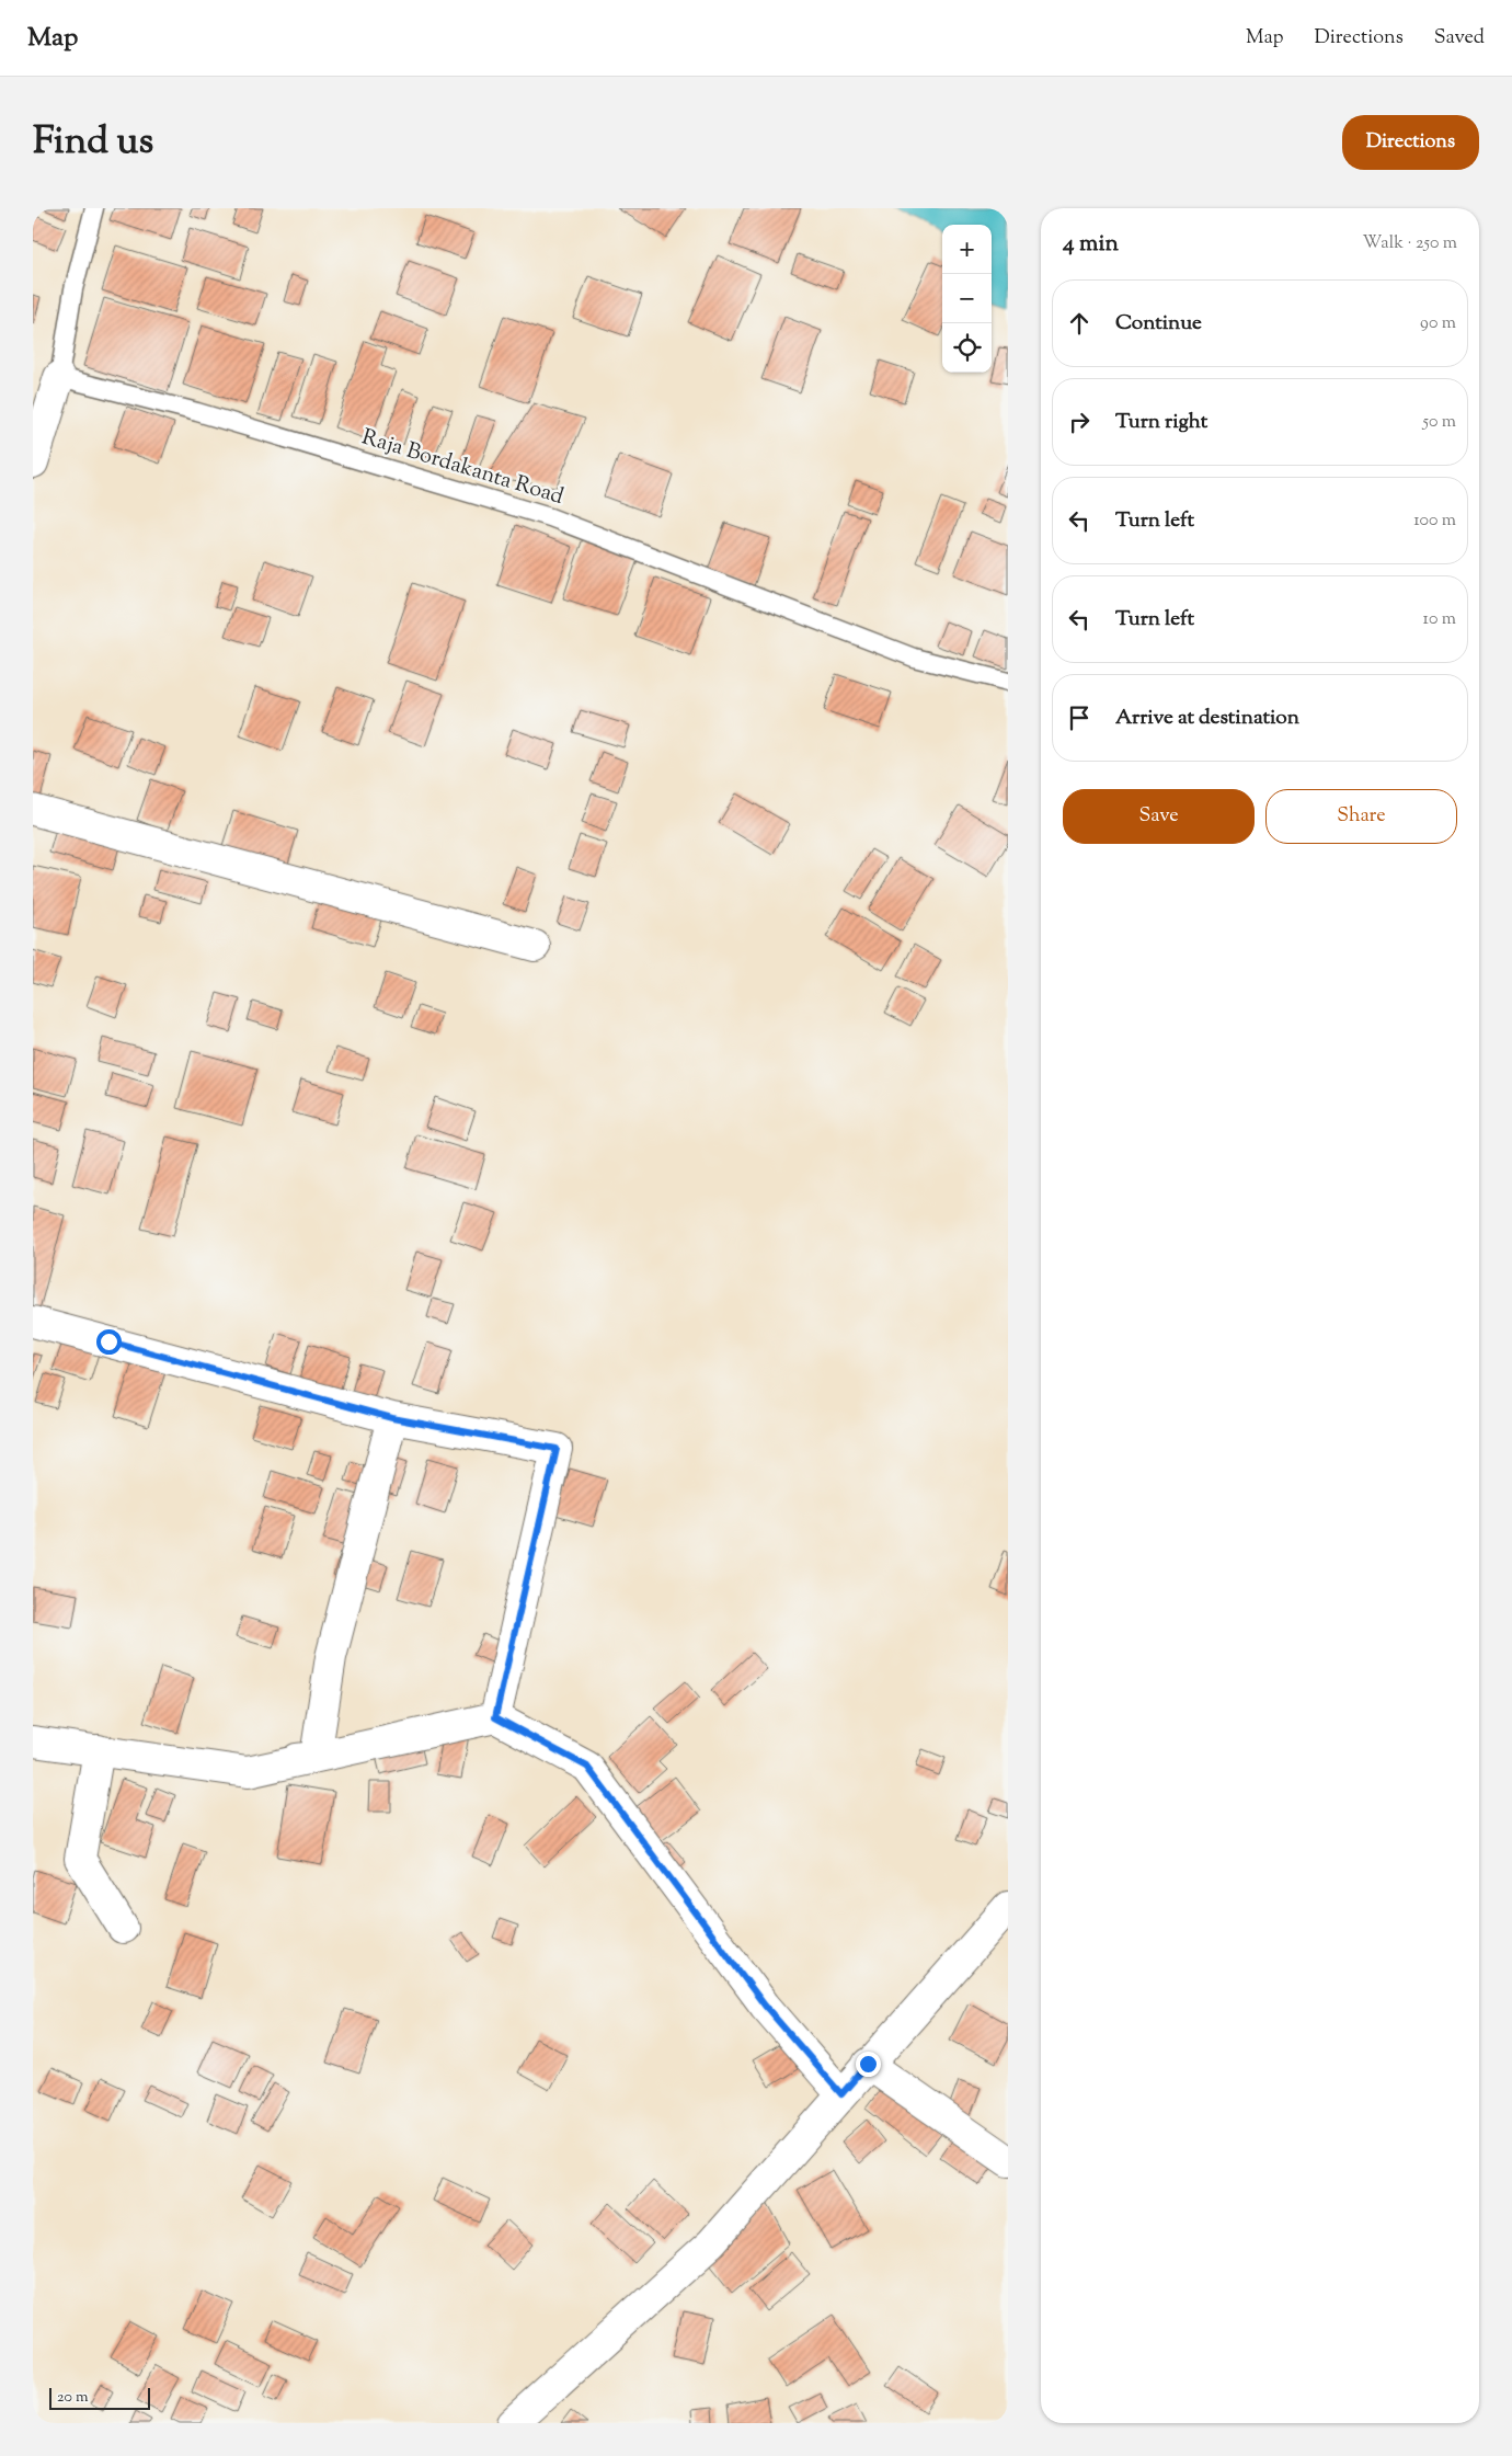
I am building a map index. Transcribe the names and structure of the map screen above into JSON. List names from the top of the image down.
{
  "streets": {
    "lane": ["Raja Bordakanta Road"]
  },
  "scale_bar": "20 m",
  "page": {
    "header": "Map",
    "nav": ["Map", "Directions", "Saved"],
    "title": "Find us",
    "buttons": [
      "Directions",
      ["Save", "Share"]
    ],
    "heading": ["4 min", "Walk · 250 m"],
    "map_buttons": ["+", "−"],
    "list": [
      ["Continue", "90 m"],
      ["Turn right", "50 m"],
      ["Turn left", "100 m"],
      ["Turn left", "10 m"],
      "Arrive at destination"
    ],
    "scale": "20 m"
  }
}
